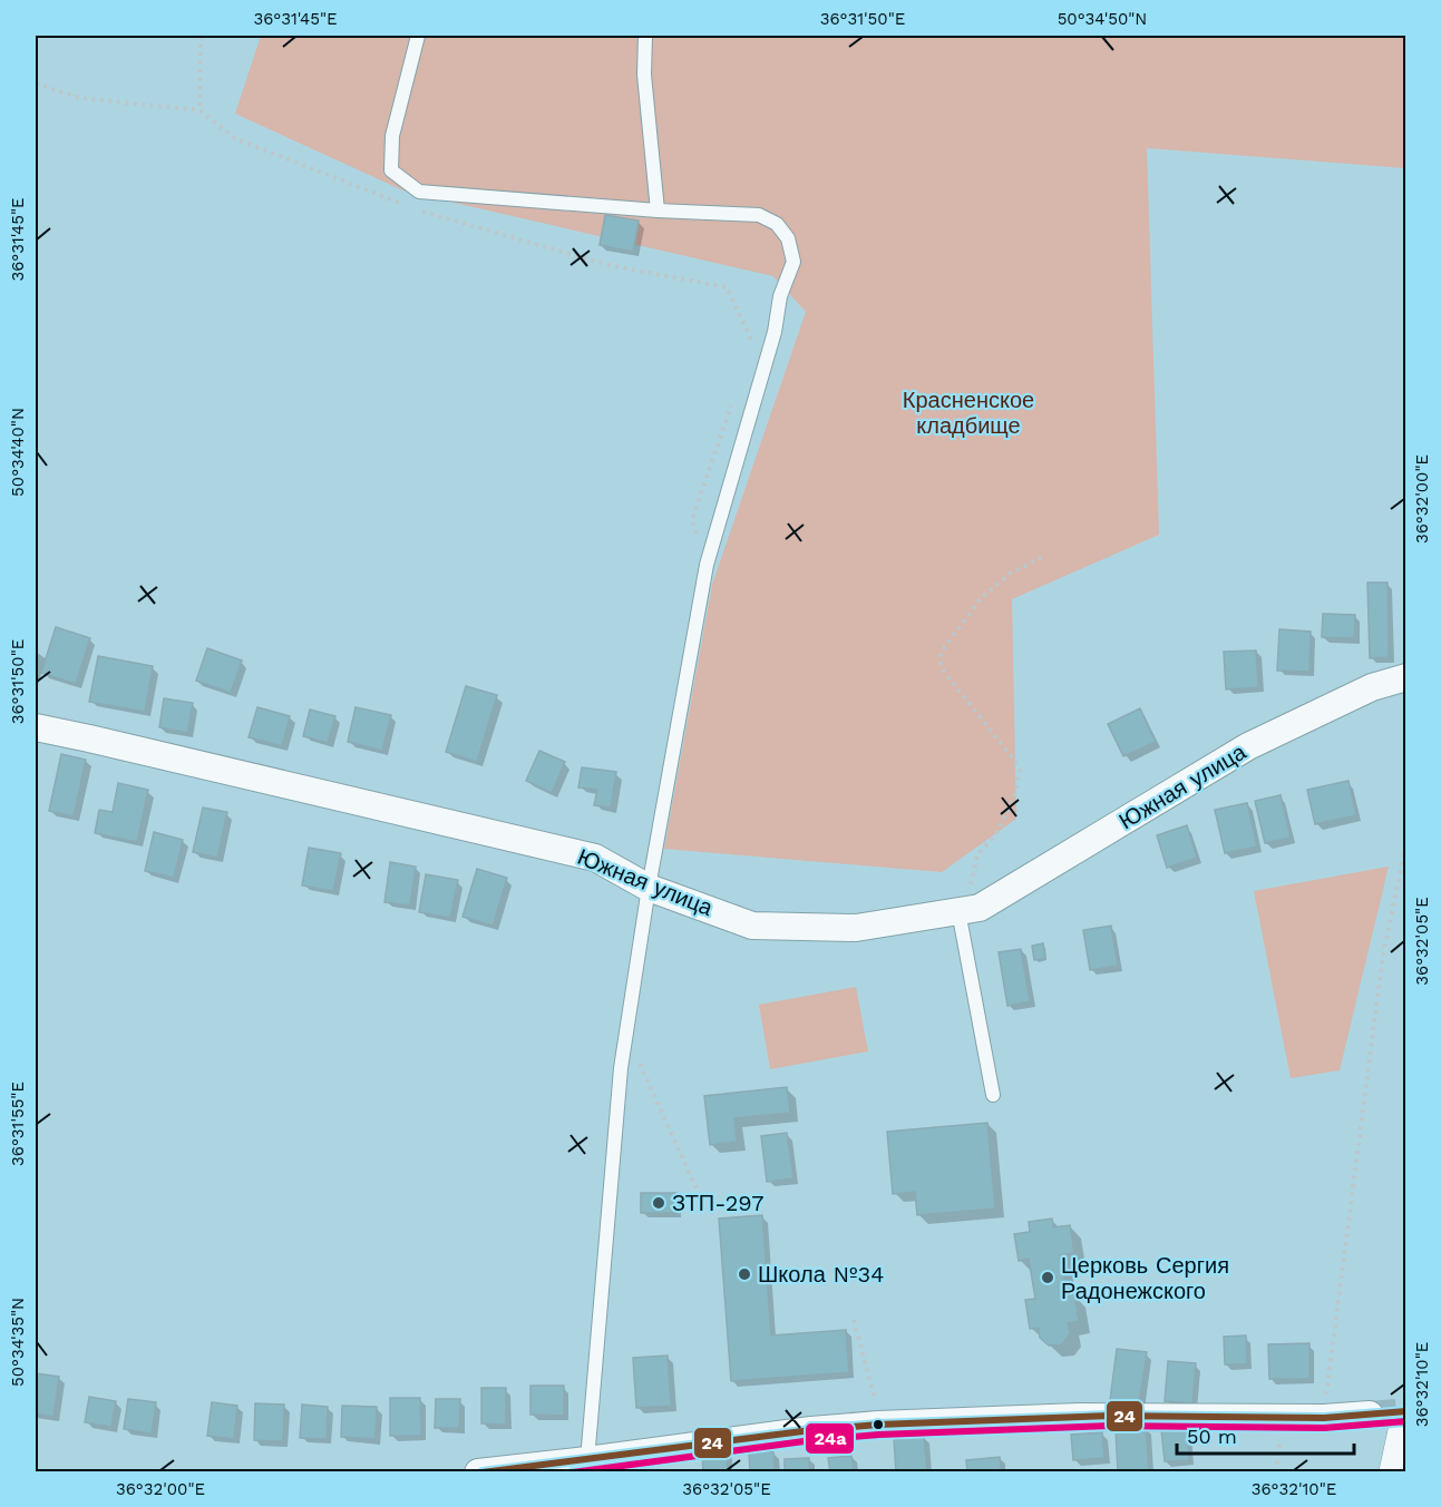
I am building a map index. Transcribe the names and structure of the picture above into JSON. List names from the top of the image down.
{
  "streets": {
    "street": ["Южная улица"]
  },
  "parks": ["Красненское кладбище"],
  "places": ["ЗТП-297", "Школа №34", "Церковь Сергия Радонежского"],
  "lines": ["transit line 24", "transit line 24a"],
  "scale_bar": "50 m",
  "coordinates": [
    "36°31'45\"E",
    "36°31'50\"E",
    "50°34'50\"N",
    "50°34'40\"N",
    "36°32'00\"E",
    "36°32'05\"E",
    "36°31'55\"E",
    "50°34'35\"N",
    "36°32'10\"E"
  ]
}
